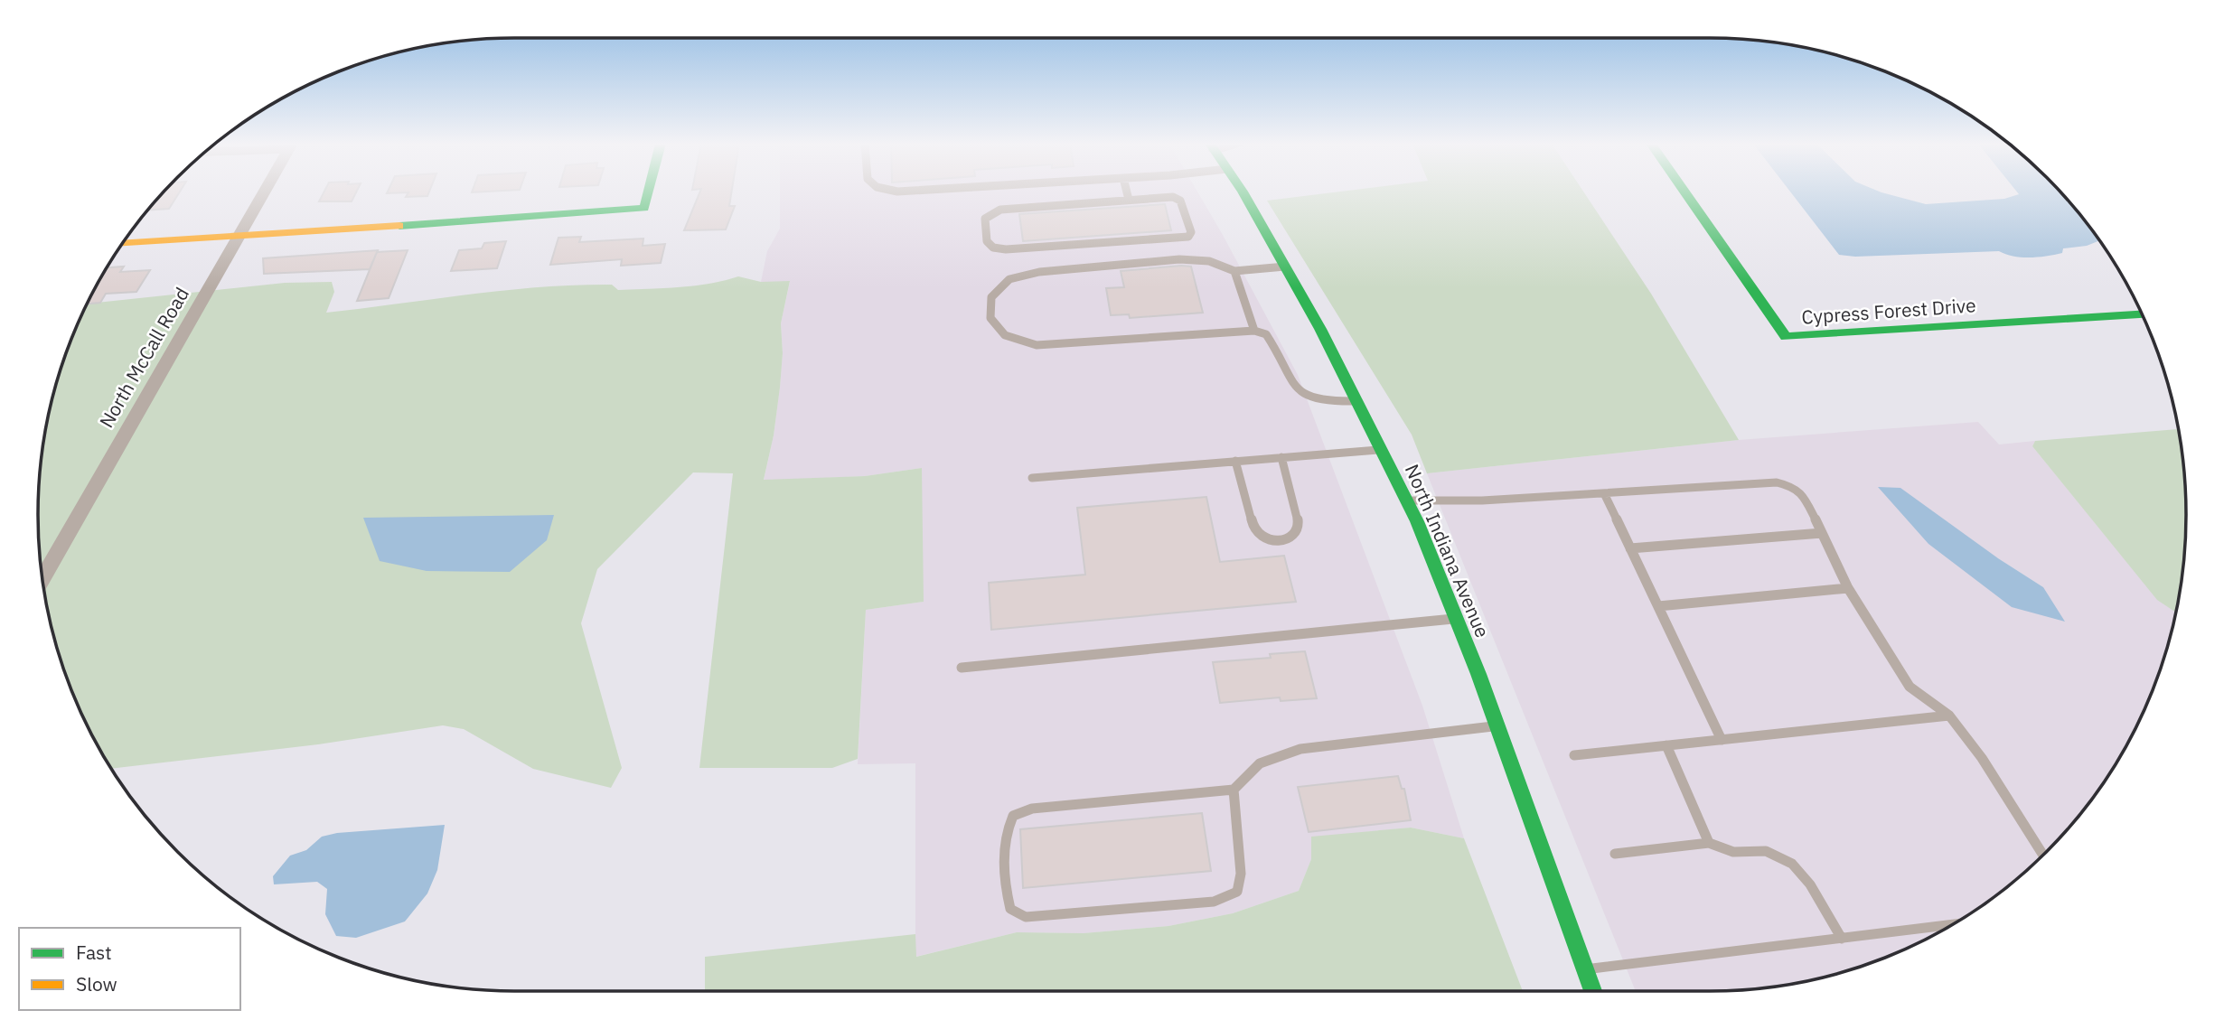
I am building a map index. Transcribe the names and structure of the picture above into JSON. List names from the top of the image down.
{
  "streets": {
    "street": ["Cypress Forest Drive", "North McCall Road", "North Indiana Avenue"]
  },
  "legend": ["Fast", "Slow"]
}
